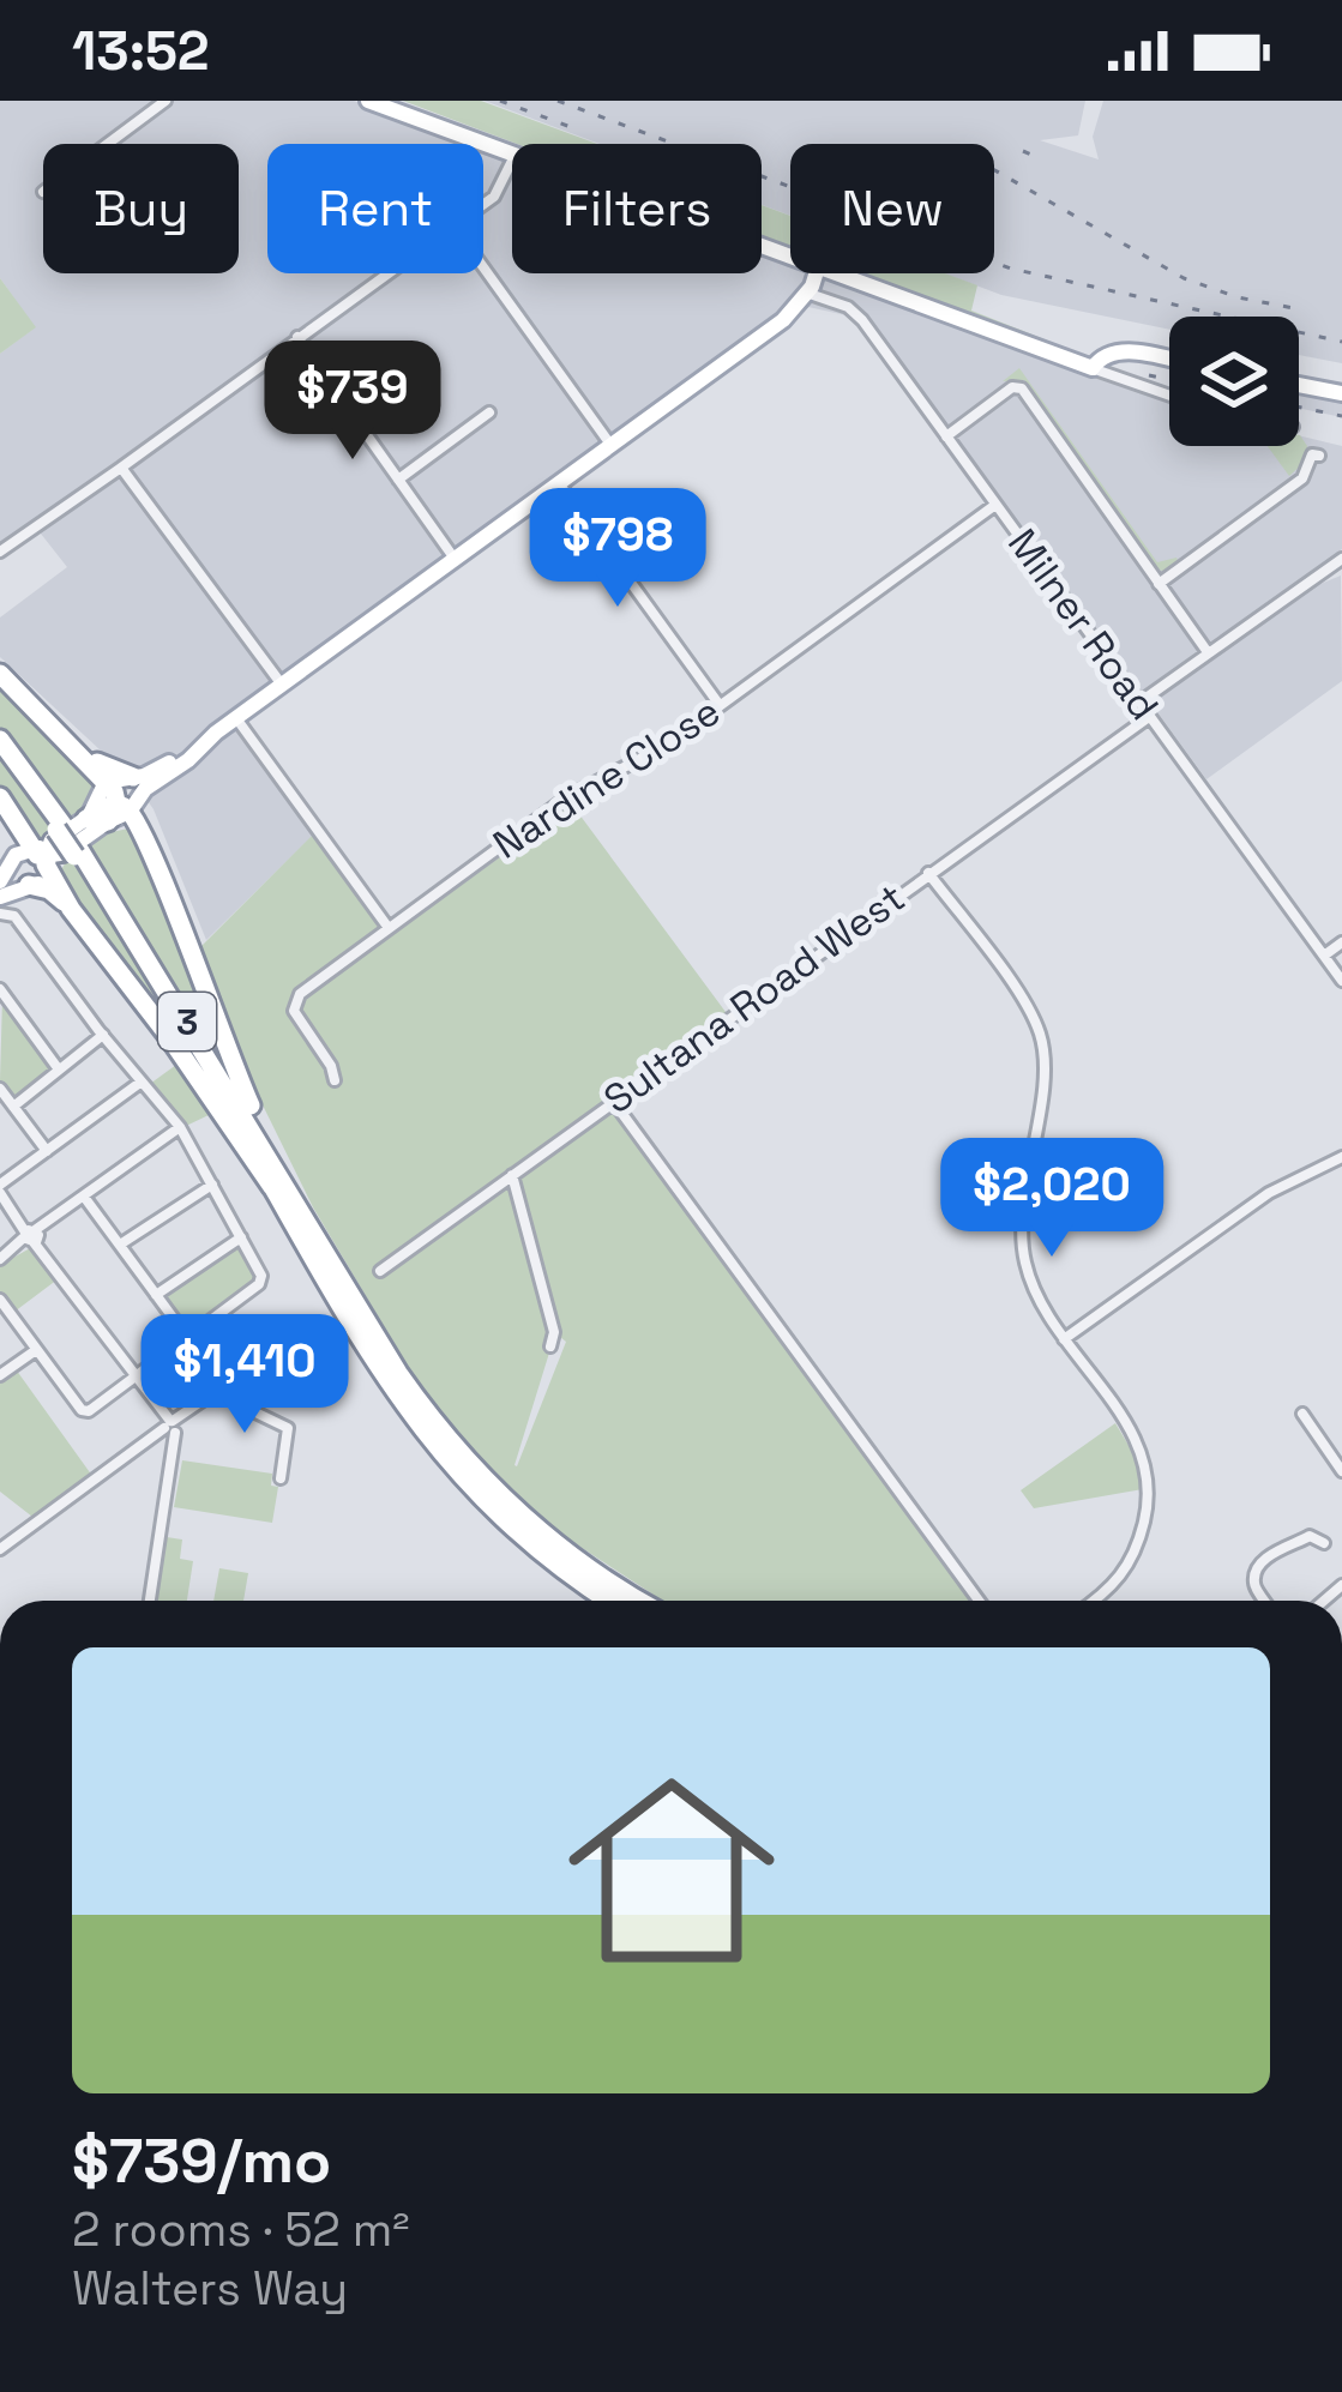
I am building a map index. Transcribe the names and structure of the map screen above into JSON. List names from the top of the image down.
{
  "streets": {
    "highway": ["3"],
    "street": ["Milner Road", "Nardine Close", "Sultana Road West"]
  },
  "crossings": [
    ["Milner Road", "Nardine Close"],
    ["Milner Road", "Sultana Road West"]
  ],
  "page": {
    "status": "13:52",
    "chip": [
      "Buy",
      "Rent",
      "Filters",
      "New"
    ],
    "price": [
      "$739",
      "$798",
      "$2,020",
      "$1,410"
    ],
    "list": [
      {
        "name": "$739/mo",
        "note": "2 rooms · 52 m² · Walters Way"
      }
    ]
  }
}
